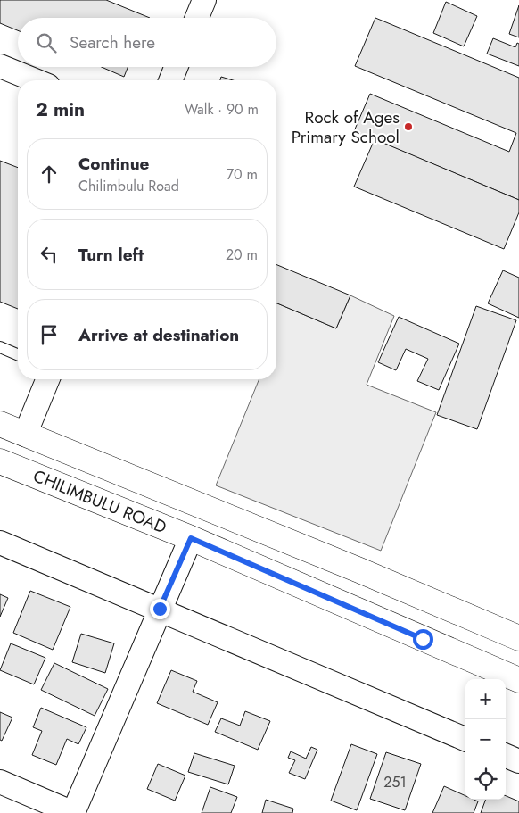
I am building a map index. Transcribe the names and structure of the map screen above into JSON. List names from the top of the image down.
{
  "streets": {
    "main road": ["CHILIMBULU ROAD"]
  },
  "places": ["Rock of Ages Primary School"],
  "house_numbers": ["251"],
  "page": {
    "search": "Search here",
    "heading": ["2 min", "Walk · 90 m"],
    "list": [
      ["Continue", "Chilimbulu Road", "70 m"],
      ["Turn left", "20 m"],
      "Arrive at destination"
    ],
    "map_buttons": ["+", "−"]
  }
}
